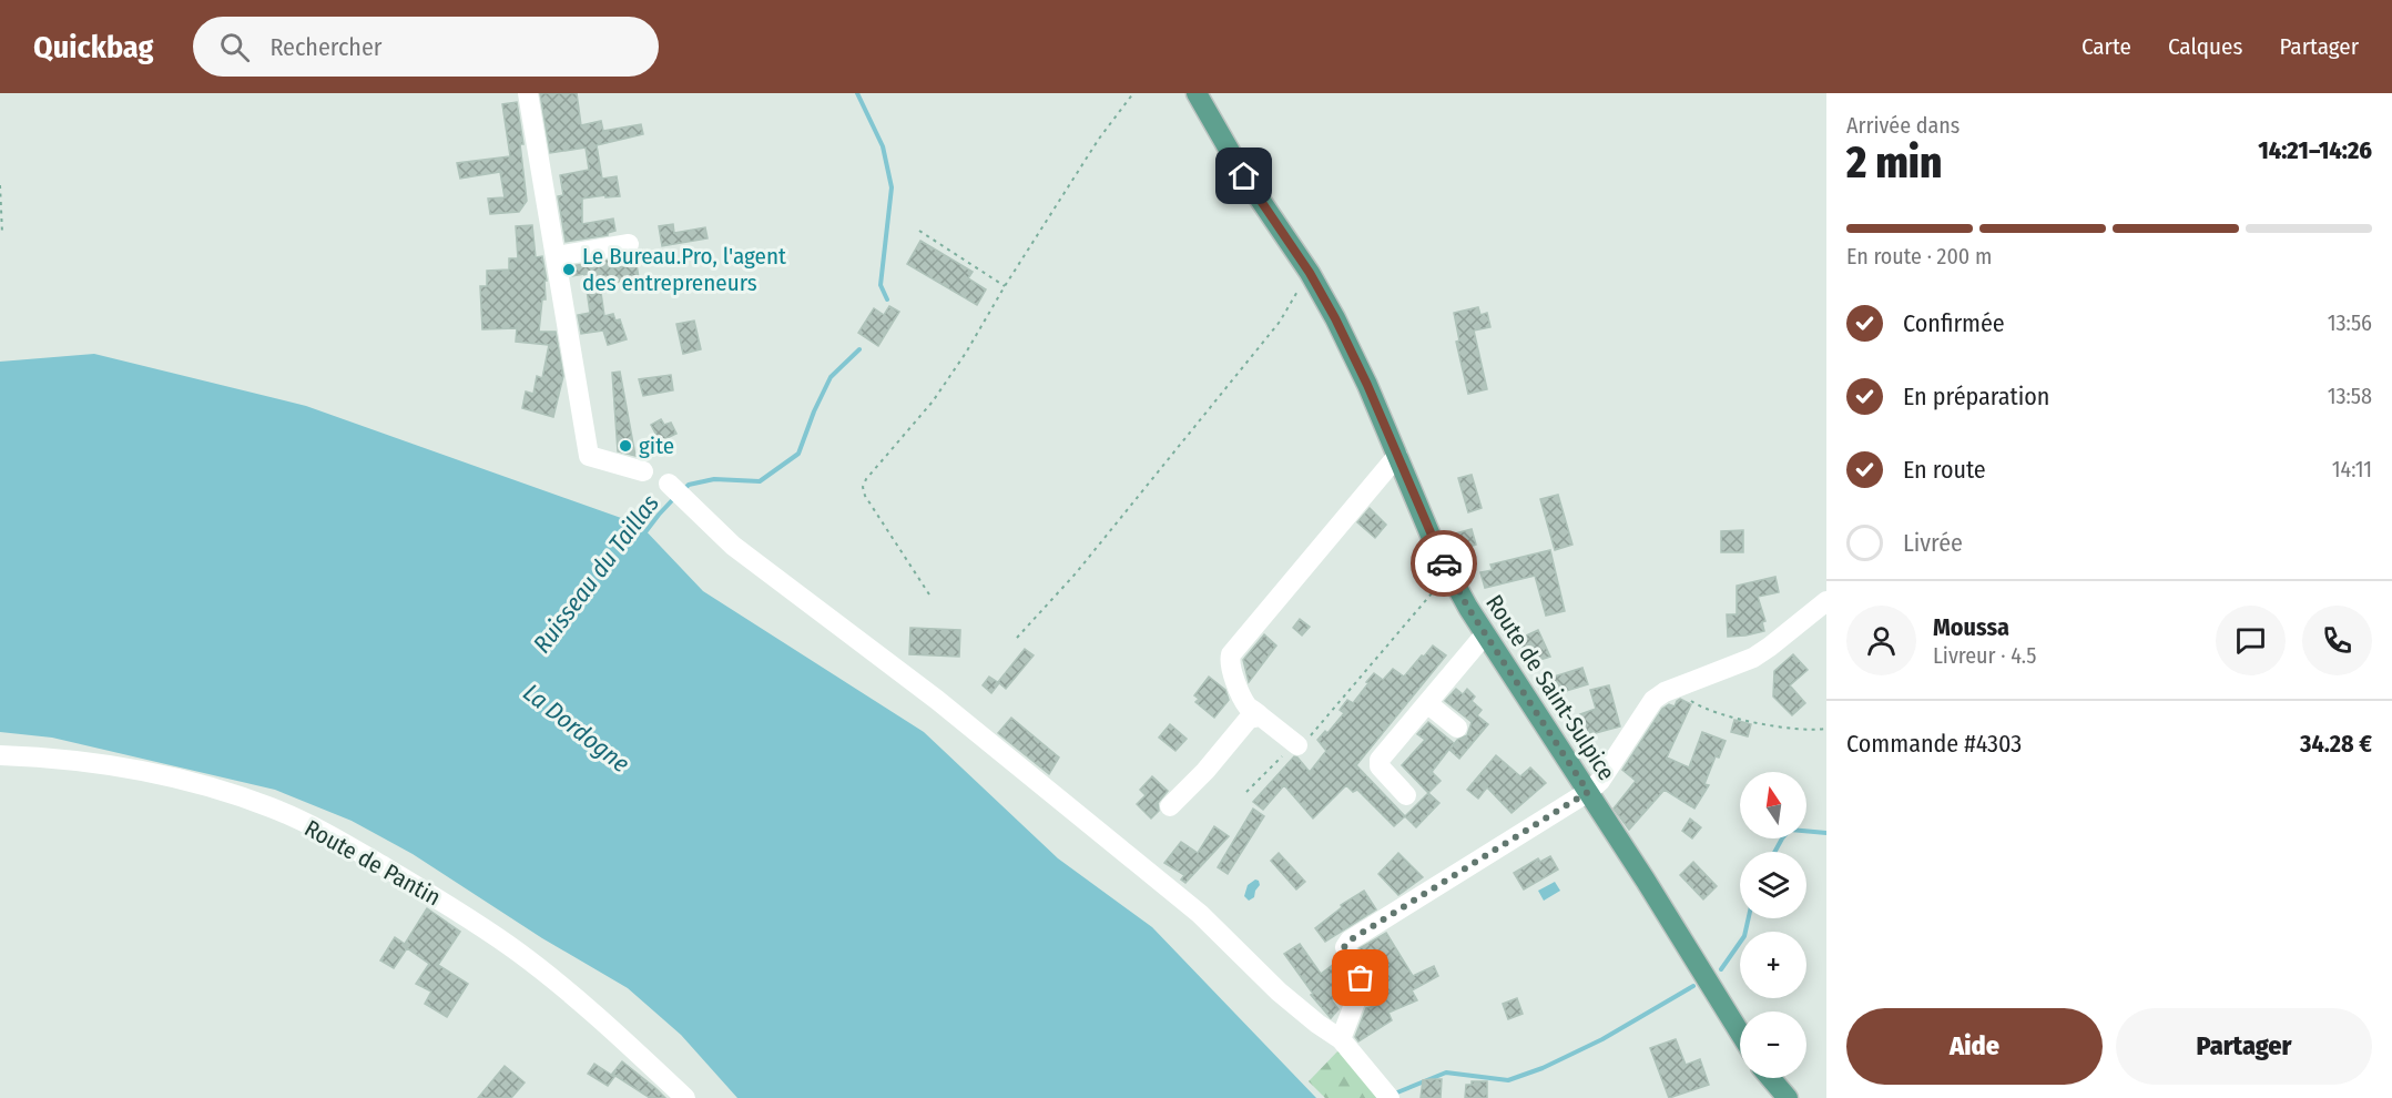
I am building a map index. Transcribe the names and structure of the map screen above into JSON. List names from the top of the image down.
{
  "streets": {
    "main road": ["Route de Saint-Sulpice"],
    "street": ["Route de Pantin"]
  },
  "water": ["Ruisseau du Taillas", "La Dordogne"],
  "places": ["Le Bureau.Pro, l'agent des entrepreneurs", "gite"],
  "north": "top",
  "page": {
    "header": "Quickbag",
    "search": "Rechercher",
    "nav": ["Carte", "Calques", "Partager"],
    "heading": ["2 min", "Arrivée dans", "14:21–14:26"],
    "panel": [
      "Moussa",
      "Livreur · 4.5",
      "Commande #4303",
      "34.28 €"
    ],
    "bar": "En route · 200 m",
    "list": [
      ["Confirmée", "13:56"],
      ["En préparation", "13:58"],
      ["En route", "14:11"],
      "Livrée"
    ],
    "map_buttons": ["+", "−"],
    "buttons": ["Aide", "Partager"]
  }
}
